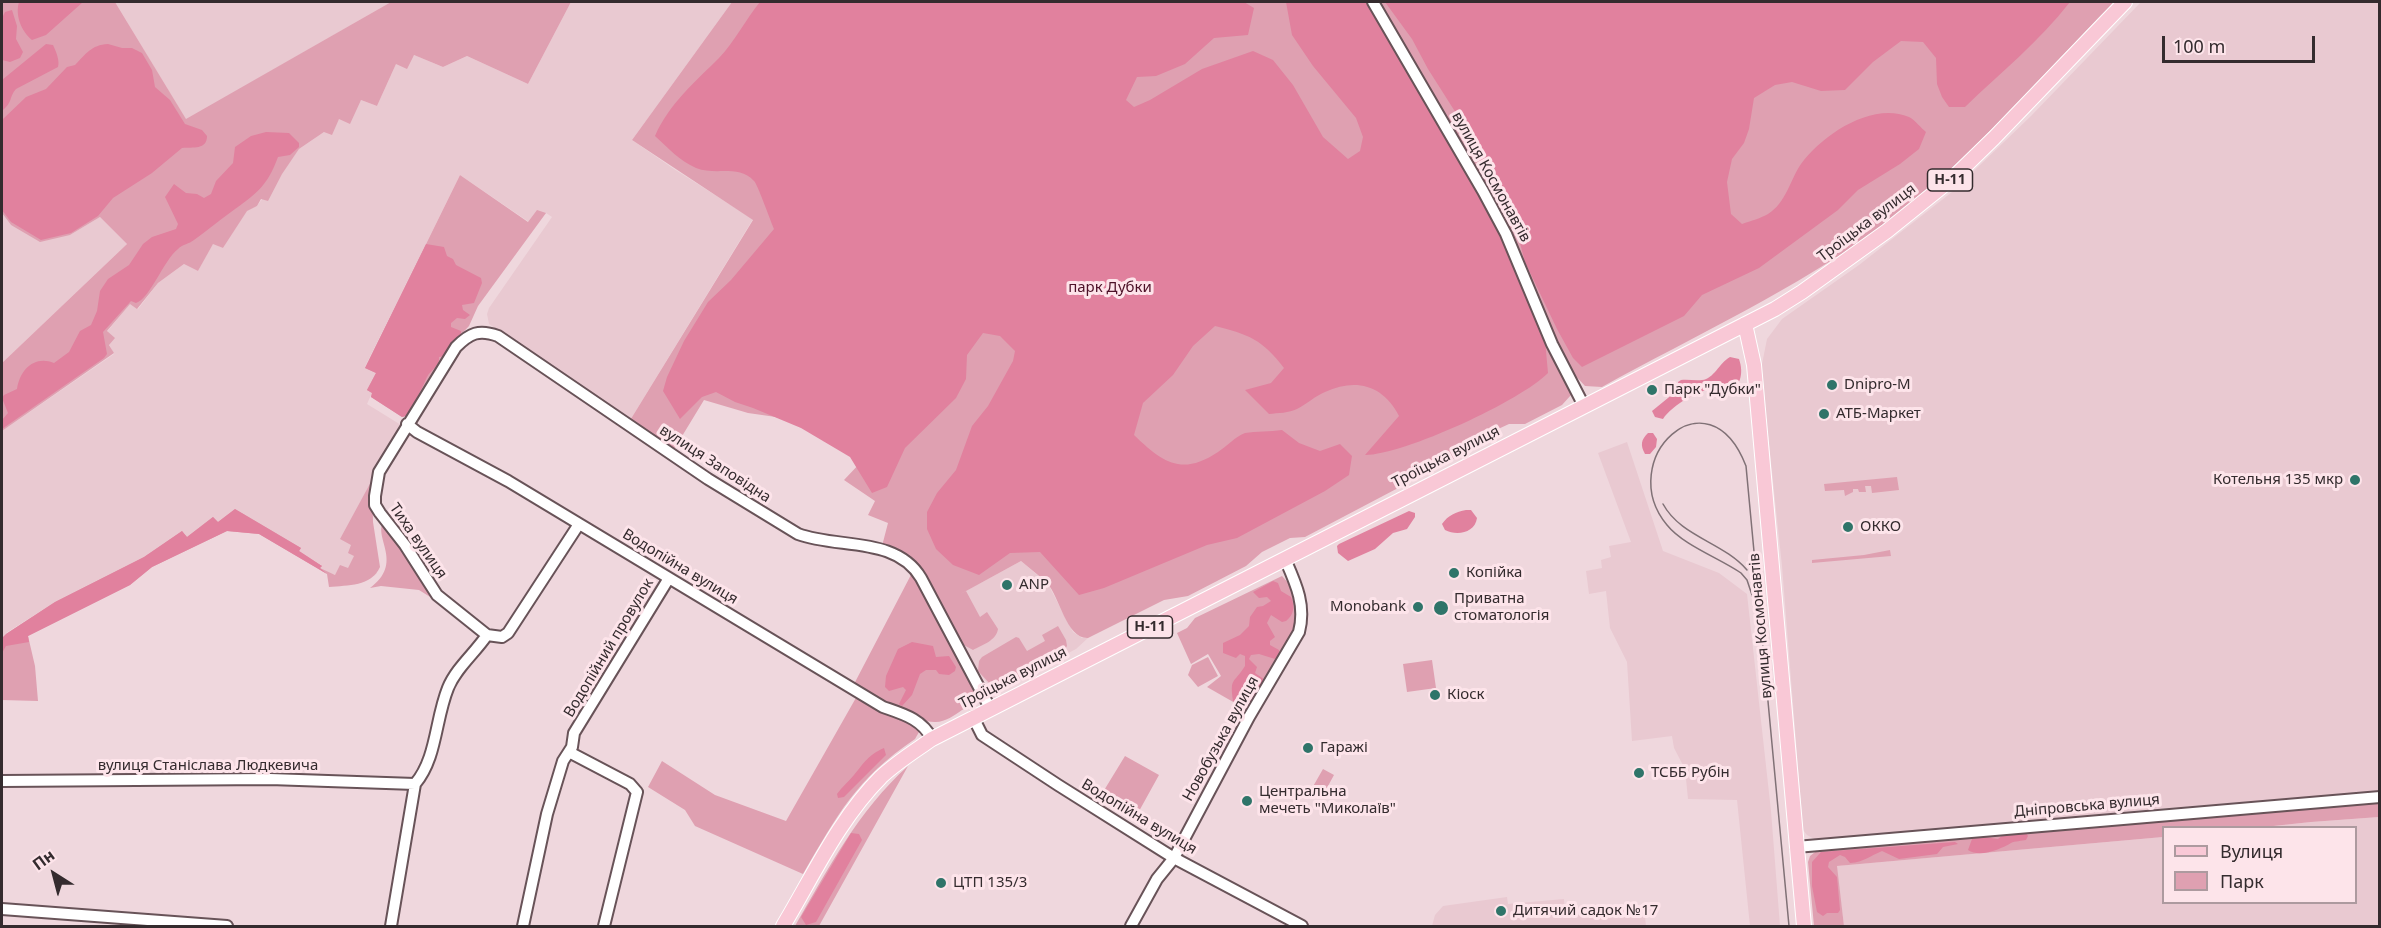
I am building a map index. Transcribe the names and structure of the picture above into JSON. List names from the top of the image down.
{
  "streets": {
    "main road": ["вулиця Космонавтів", "Н-11", "Троїцька вулиця"],
    "street": [
      "вулиця Заповідна",
      "Тиха вулиця",
      "Водопійна вулиця",
      "Водопійний провулок",
      "Новобузька вулиця",
      "вулиця Станіслава Людкевича",
      "Дніпровська вулиця"
    ]
  },
  "crossings": [
    ["вулиця Космонавтів", "Троїцька вулиця"],
    ["вулиця Космонавтів", "Дніпровська вулиця"],
    ["Троїцька вулиця", "вулиця Заповідна"],
    ["Троїцька вулиця", "Водопійна вулиця"],
    ["Троїцька вулиця", "Новобузька вулиця"],
    ["вулиця Заповідна", "Тиха вулиця"],
    ["вулиця Заповідна", "Водопійна вулиця"],
    ["Тиха вулиця", "Водопійна вулиця"],
    ["Водопійна вулиця", "Водопійний провулок"],
    ["Водопійна вулиця", "Новобузька вулиця"]
  ],
  "parks": ["парк Дубки"],
  "places": [
    "Dnipro-M",
    "Парк \"Дубки\"",
    "АТБ-Маркет",
    "Котельня 135 мкр",
    "ОККО",
    "Копійка",
    "ANP",
    "Monobank",
    "Приватна стоматологія",
    "Кіоск",
    "Гаражі",
    "ТСББ Рубін",
    "Центральна мечеть \"Миколаїв\"",
    "ЦТП 135/3",
    "Дитячий садок №17"
  ],
  "legend": ["Вулиця", "Парк"],
  "scale_bar": "100 m",
  "north": "top left"
}
